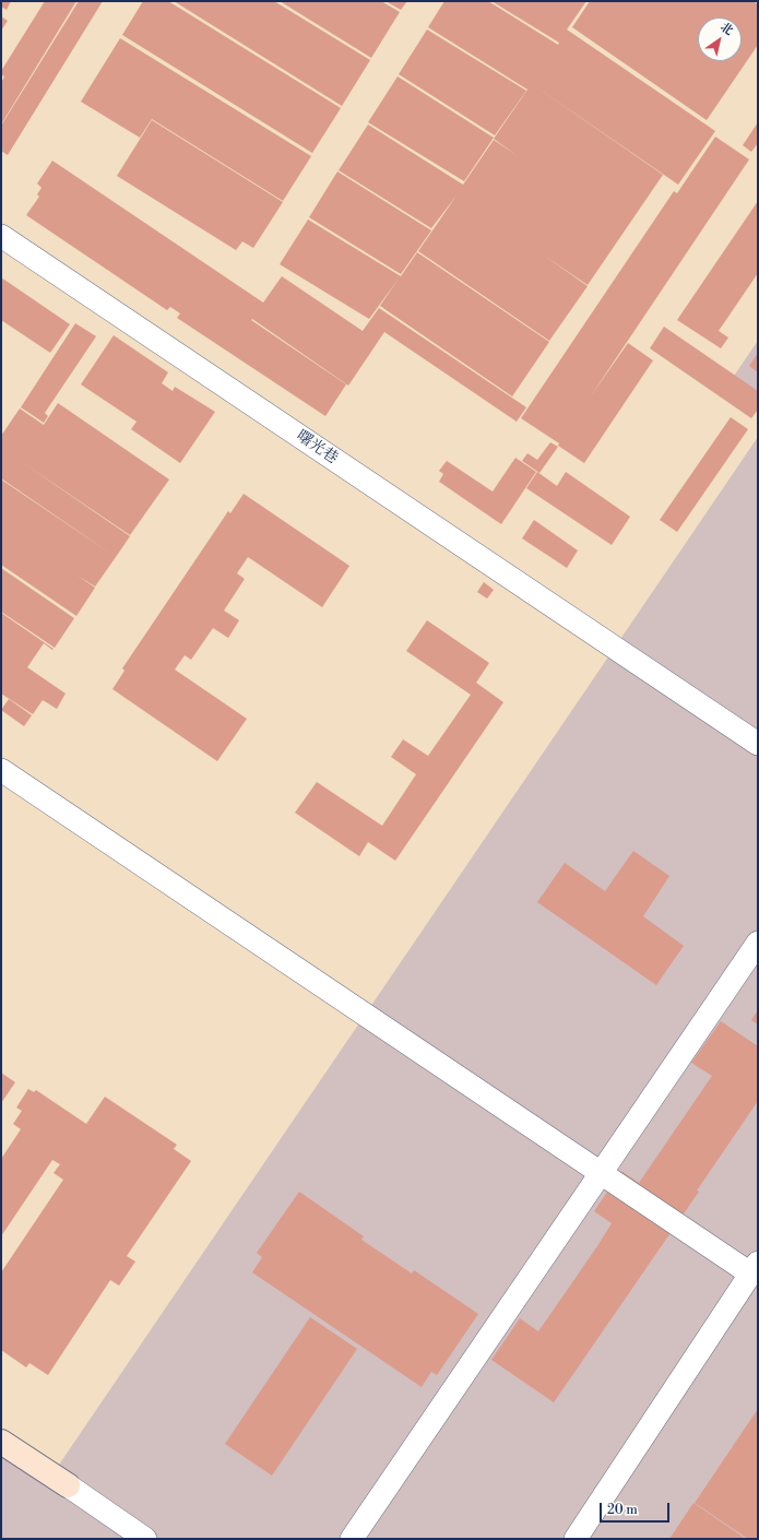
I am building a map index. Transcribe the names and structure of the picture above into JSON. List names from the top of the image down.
{
  "streets": {
    "street": ["曙光巷"]
  },
  "scale_bar": "20 m",
  "north": "top right"
}
